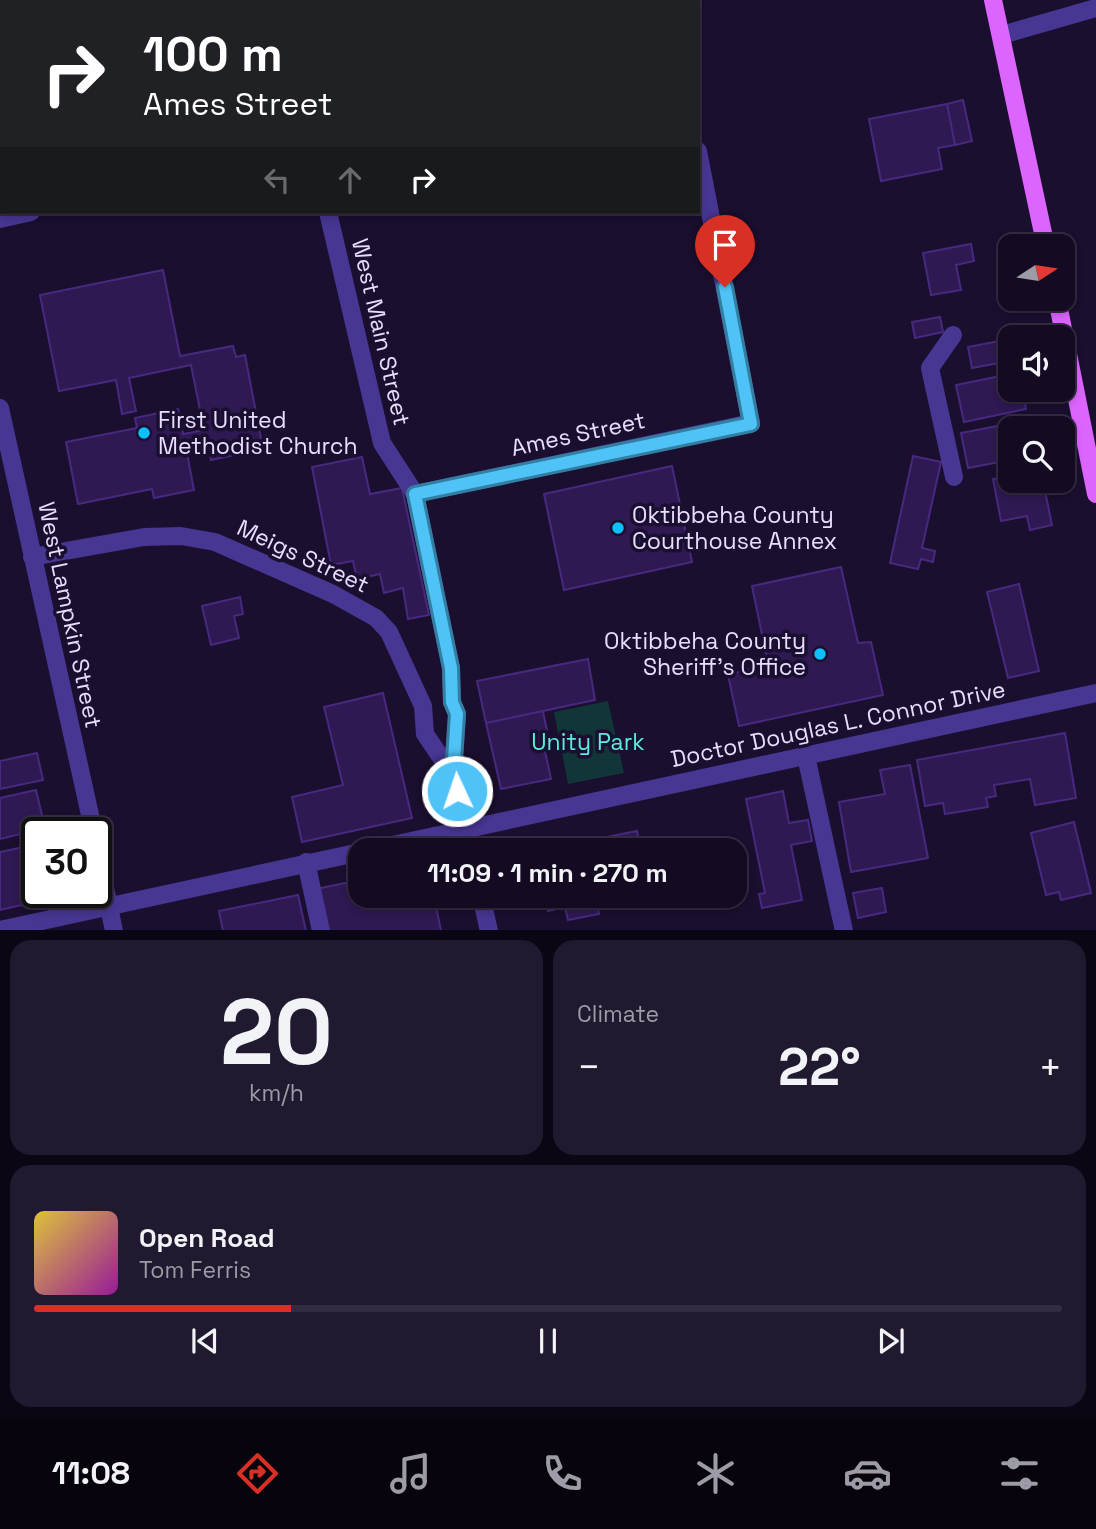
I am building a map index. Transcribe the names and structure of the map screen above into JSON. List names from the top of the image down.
{
  "streets": {
    "street": [
      "West Main Street",
      "Ames Street",
      "Meigs Street",
      "West Lampkin Street",
      "Doctor Douglas L. Connor Drive"
    ]
  },
  "crossings": [
    ["West Main Street", "Ames Street"],
    ["West Main Street", "Meigs Street"],
    ["West Main Street", "Doctor Douglas L. Connor Drive"],
    ["Meigs Street", "West Lampkin Street"]
  ],
  "parks": ["Unity Park"],
  "places": ["First United Methodist Church", "Oktibbeha County Courthouse Annex", "Oktibbeha County Sheriff's Office"],
  "north": "right",
  "page": {
    "turn": ["100 m", "Ames Street"],
    "limit": "30",
    "trip": "11:09 · 1 min · 270 m",
    "tile": [
      ["20", "km/h"],
      "Climate"
    ],
    "heat": ["−", "22°", "+"],
    "song": ["Open Road", "Tom Ferris"],
    "tabs": "11:08"
  }
}
